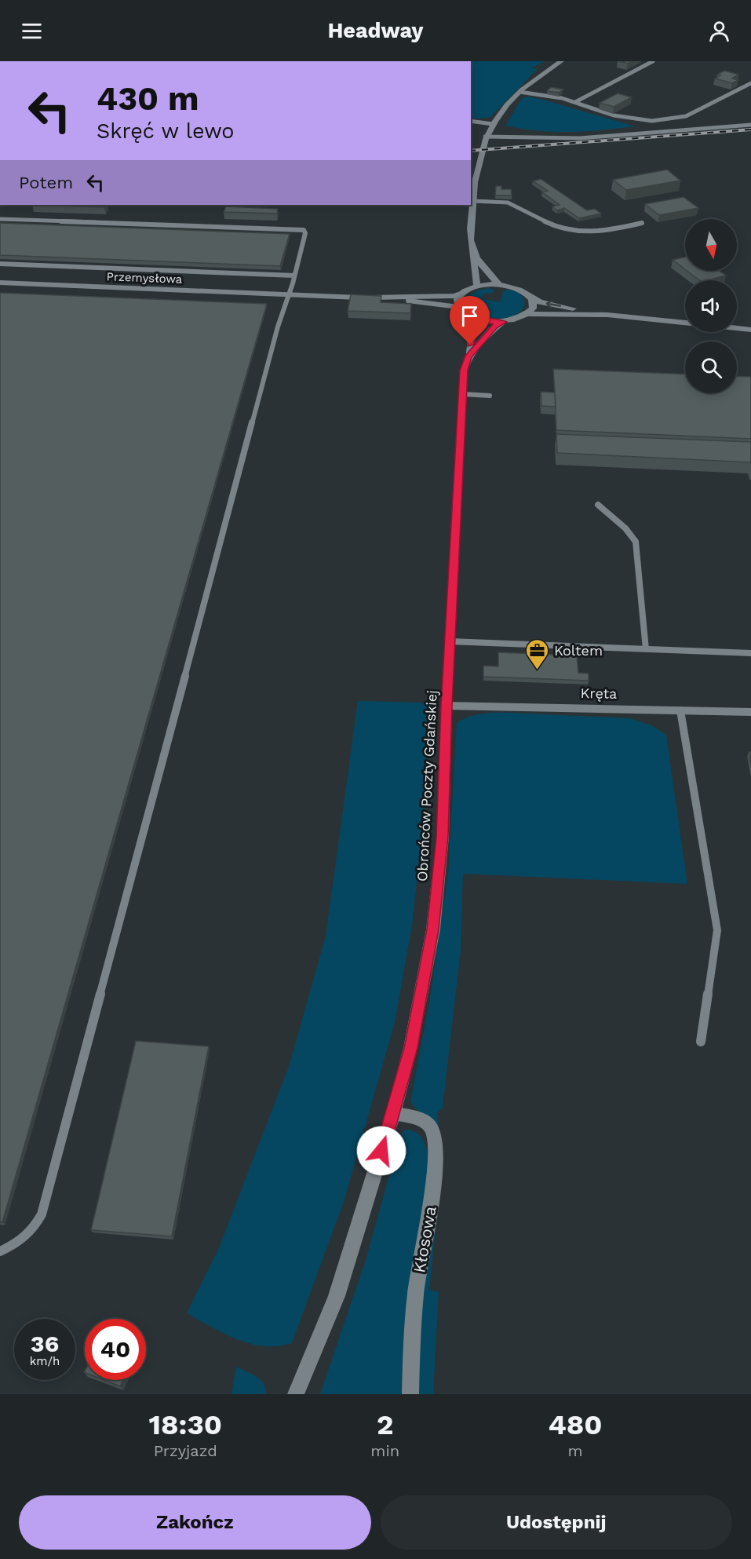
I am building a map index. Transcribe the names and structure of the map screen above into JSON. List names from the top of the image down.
{
  "streets": {
    "street": ["Kręta", "Obrońców Poczty Gdańskiej", "Kłosowa"],
    "lane": ["Przemysłowa"]
  },
  "crossings": [
    ["Kręta", "Obrońców Poczty Gdańskiej"],
    ["Obrońców Poczty Gdańskiej", "Kłosowa"]
  ],
  "places": {
    "office": ["Koltem"]
  },
  "north": "bottom",
  "page": {
    "header": "Headway",
    "turn": ["430 m", "Skręć w lewo"],
    "then": "Potem",
    "speed": "36 km/h",
    "limit": "40",
    "eta": [
      "18:30",
      "Przyjazd",
      "2",
      "min",
      "480",
      "m"
    ],
    "buttons": ["Zakończ", "Udostępnij"]
  }
}
